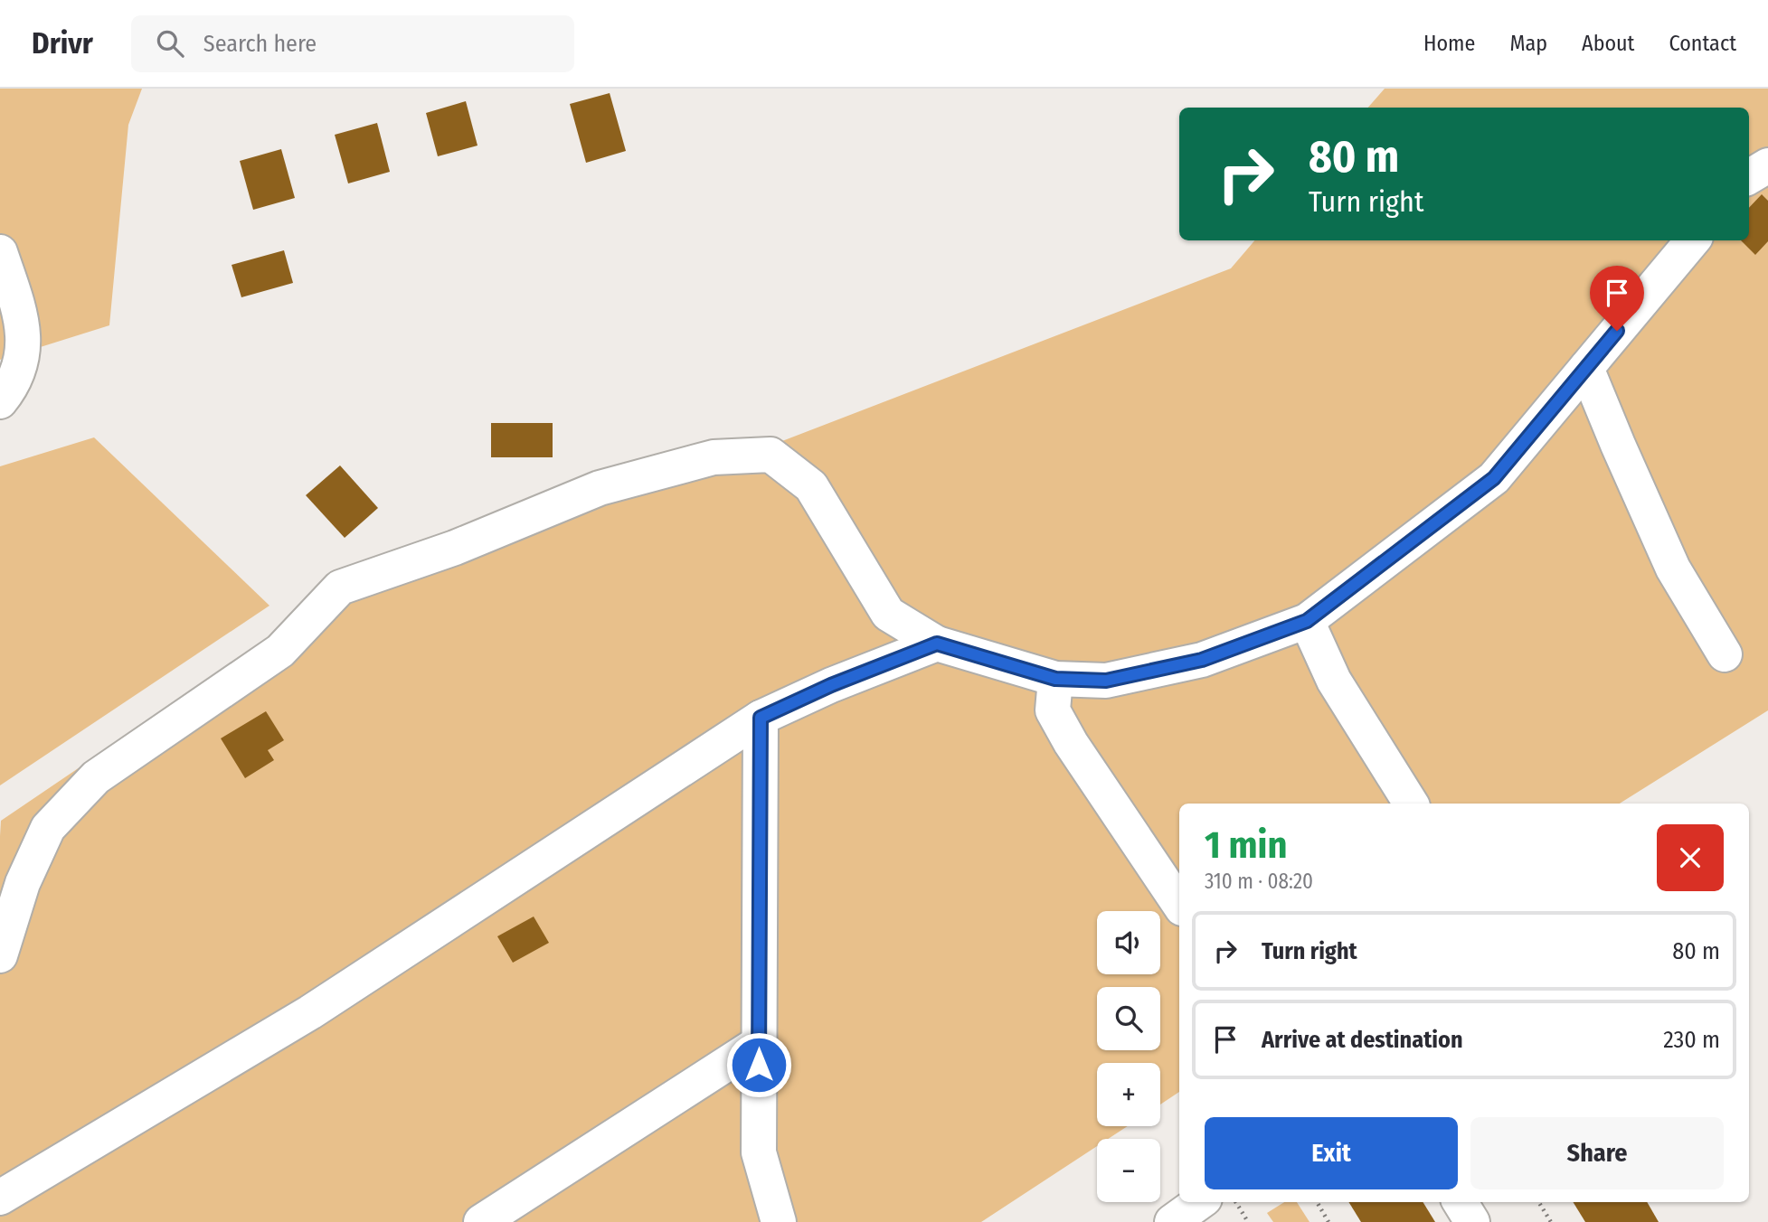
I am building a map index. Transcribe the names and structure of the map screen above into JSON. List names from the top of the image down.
{
  "page": {
    "header": "Drivr",
    "search": "Search here",
    "nav": [
      "Home",
      "Map",
      "About",
      "Contact"
    ],
    "turn": ["80 m", "Turn right"],
    "heading": ["1 min", "310 m · 08:20"],
    "map_buttons": ["+", "−"],
    "list": [
      {
        "name": "Turn right",
        "value": "80 m"
      },
      {
        "name": "Arrive at destination",
        "value": "230 m"
      }
    ],
    "buttons": ["Exit", "Share"]
  }
}
